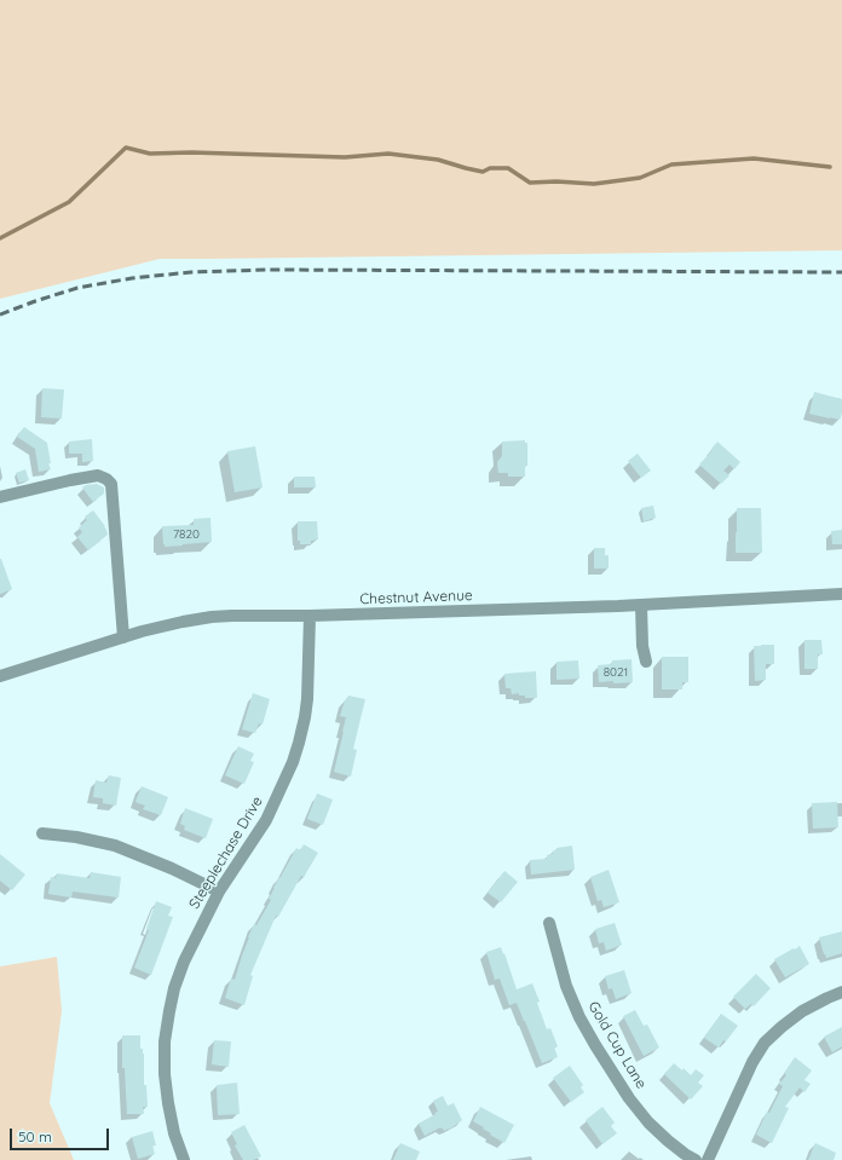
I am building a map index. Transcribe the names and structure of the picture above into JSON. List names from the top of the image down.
{
  "streets": {
    "street": ["Chestnut Avenue", "Steeplechase Drive", "Gold Cup Lane"]
  },
  "crossings": [
    ["Chestnut Avenue", "Steeplechase Drive"]
  ],
  "house_numbers": ["7820", "8021"],
  "scale_bar": "50 m"
}
